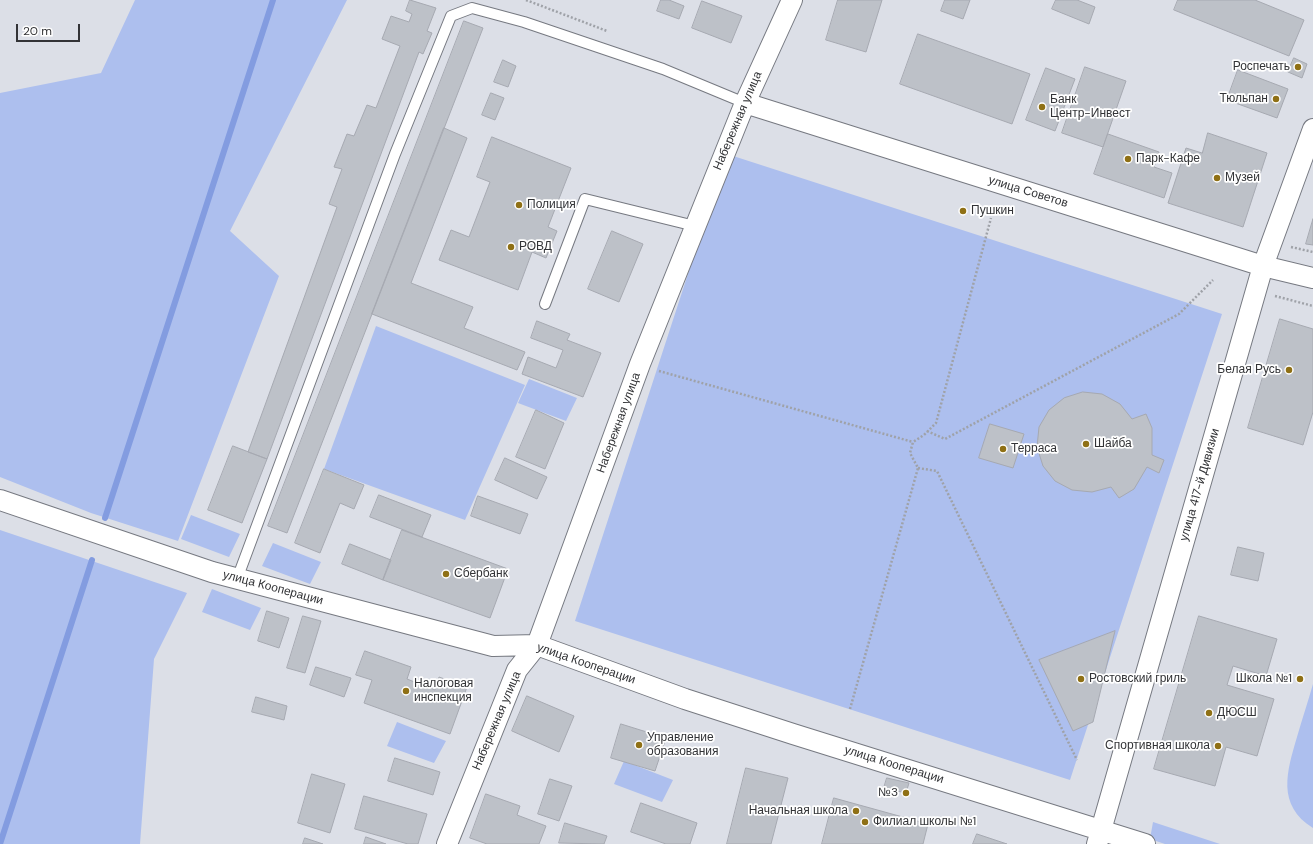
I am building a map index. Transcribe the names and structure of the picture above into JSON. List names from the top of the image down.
{
  "streets": {
    "street": [
      "Набережная улица",
      "улица Советов",
      "улица 417-й Дивизии",
      "улица Кооперации"
    ]
  },
  "crossings": [
    ["Набережная улица", "улица Советов"],
    ["Набережная улица", "улица Кооперации"],
    ["улица Советов", "улица 417-й Дивизии"],
    ["улица 417-й Дивизии", "улица Кооперации"]
  ],
  "places": [
    "Роспечать",
    "Тюльпан",
    "Банк Центр-Инвест",
    "Парк-Кафе",
    "Музей",
    "Полиция",
    "Пушкин",
    "РОВД",
    "Белая Русь",
    "Шайба",
    "Терраса",
    "Сбербанк",
    "Ростовский гриль",
    "Школа №1",
    "Налоговая инспекция",
    "ДЮСШ",
    "Управление образования",
    "Спортивная школа",
    "№3",
    "Начальная школа",
    "Филиал школы №1"
  ],
  "scale_bar": "20 m"
}
